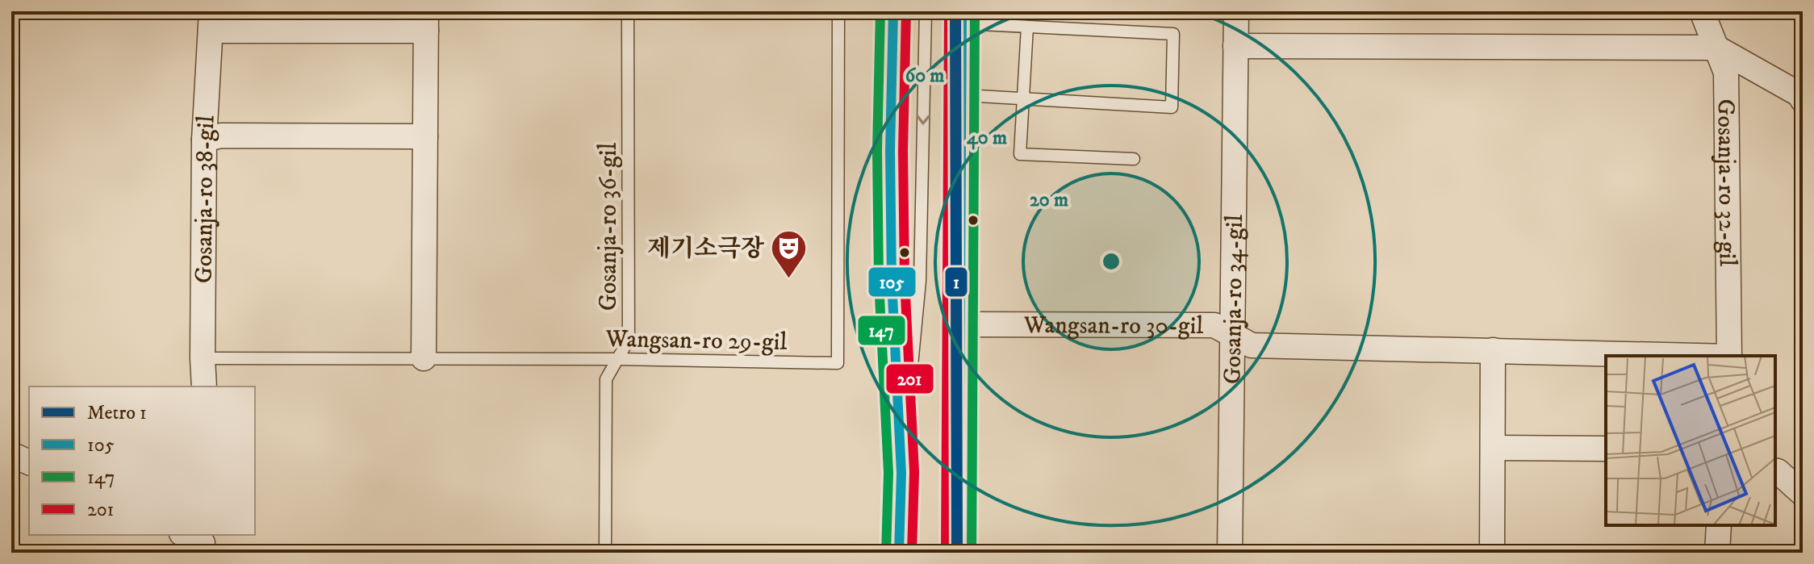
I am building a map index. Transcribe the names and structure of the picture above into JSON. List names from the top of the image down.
{
  "streets": {
    "street": [
      "Gosanja-ro 32-gil",
      "Gosanja-ro 38-gil",
      "Gosanja-ro 34-gil",
      "Wangsan-ro 30-gil"
    ],
    "lane": ["Gosanja-ro 36-gil", "Wangsan-ro 29-gil"]
  },
  "crossings": [
    ["Gosanja-ro 38-gil", "Wangsan-ro 29-gil"],
    ["Gosanja-ro 36-gil", "Wangsan-ro 29-gil"],
    ["Gosanja-ro 34-gil", "Wangsan-ro 30-gil"]
  ],
  "places": {
    "theatre": ["제기소극장"]
  },
  "lines": [
    "metro line 1",
    "transit line 105",
    "transit line 147",
    "transit line 201"
  ],
  "legend": [
    "Metro 1",
    "105",
    "147",
    "201"
  ],
  "rings": ["60 m", "40 m", "20 m"]
}
